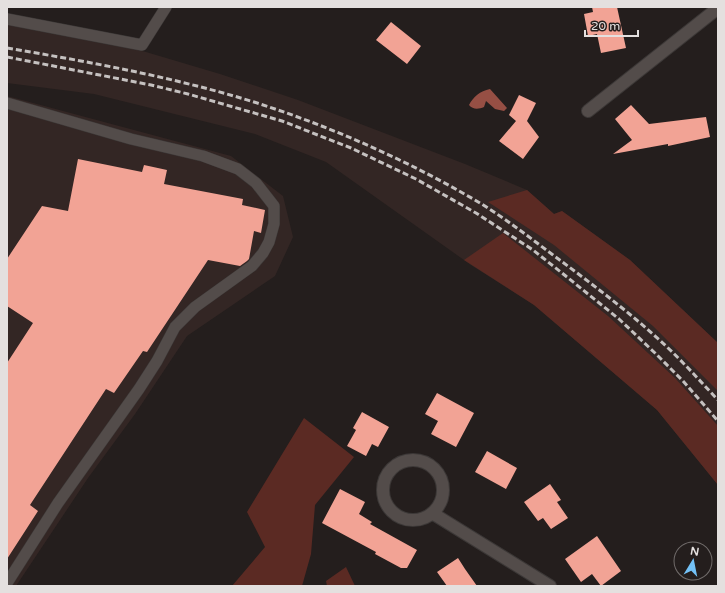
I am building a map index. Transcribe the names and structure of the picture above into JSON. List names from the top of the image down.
{
  "scale_bar": "20 m",
  "north": "top"
}
